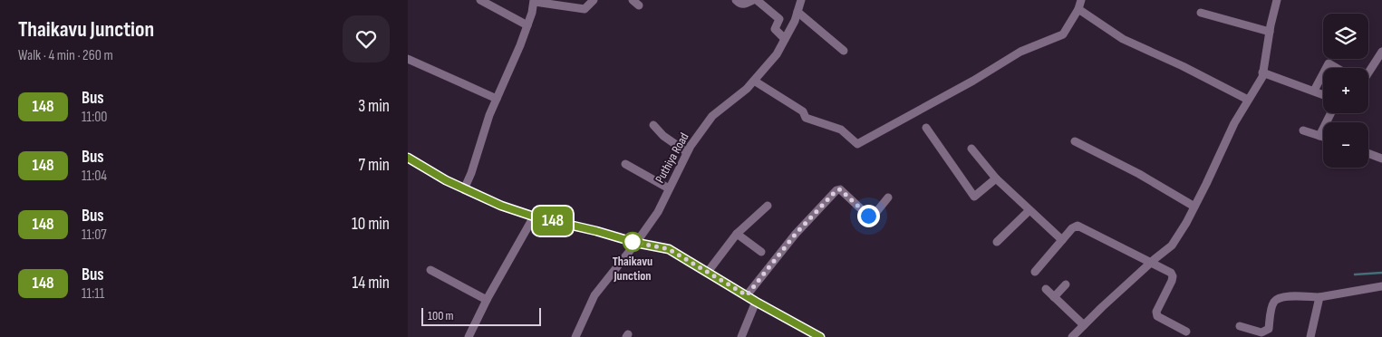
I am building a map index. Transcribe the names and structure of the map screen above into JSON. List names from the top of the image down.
{
  "streets": {
    "street": ["Puthiya Road"]
  },
  "places": ["Thaikavu Junction"],
  "lines": ["bus line 148"],
  "scale_bar": "100 m",
  "page": {
    "heading": ["Thaikavu Junction", "Walk · 4 min · 260 m"],
    "on_map": "148",
    "map_buttons": ["+", "−"],
    "list": [
      {
        "mark": "148",
        "name": "Bus",
        "note": "11:00",
        "value": "3 min"
      },
      {
        "mark": "148",
        "name": "Bus",
        "note": "11:04",
        "value": "7 min"
      },
      {
        "mark": "148",
        "name": "Bus",
        "note": "11:07",
        "value": "10 min"
      },
      {
        "mark": "148",
        "name": "Bus",
        "note": "11:11",
        "value": "14 min"
      }
    ],
    "scale": "100 m"
  }
}
